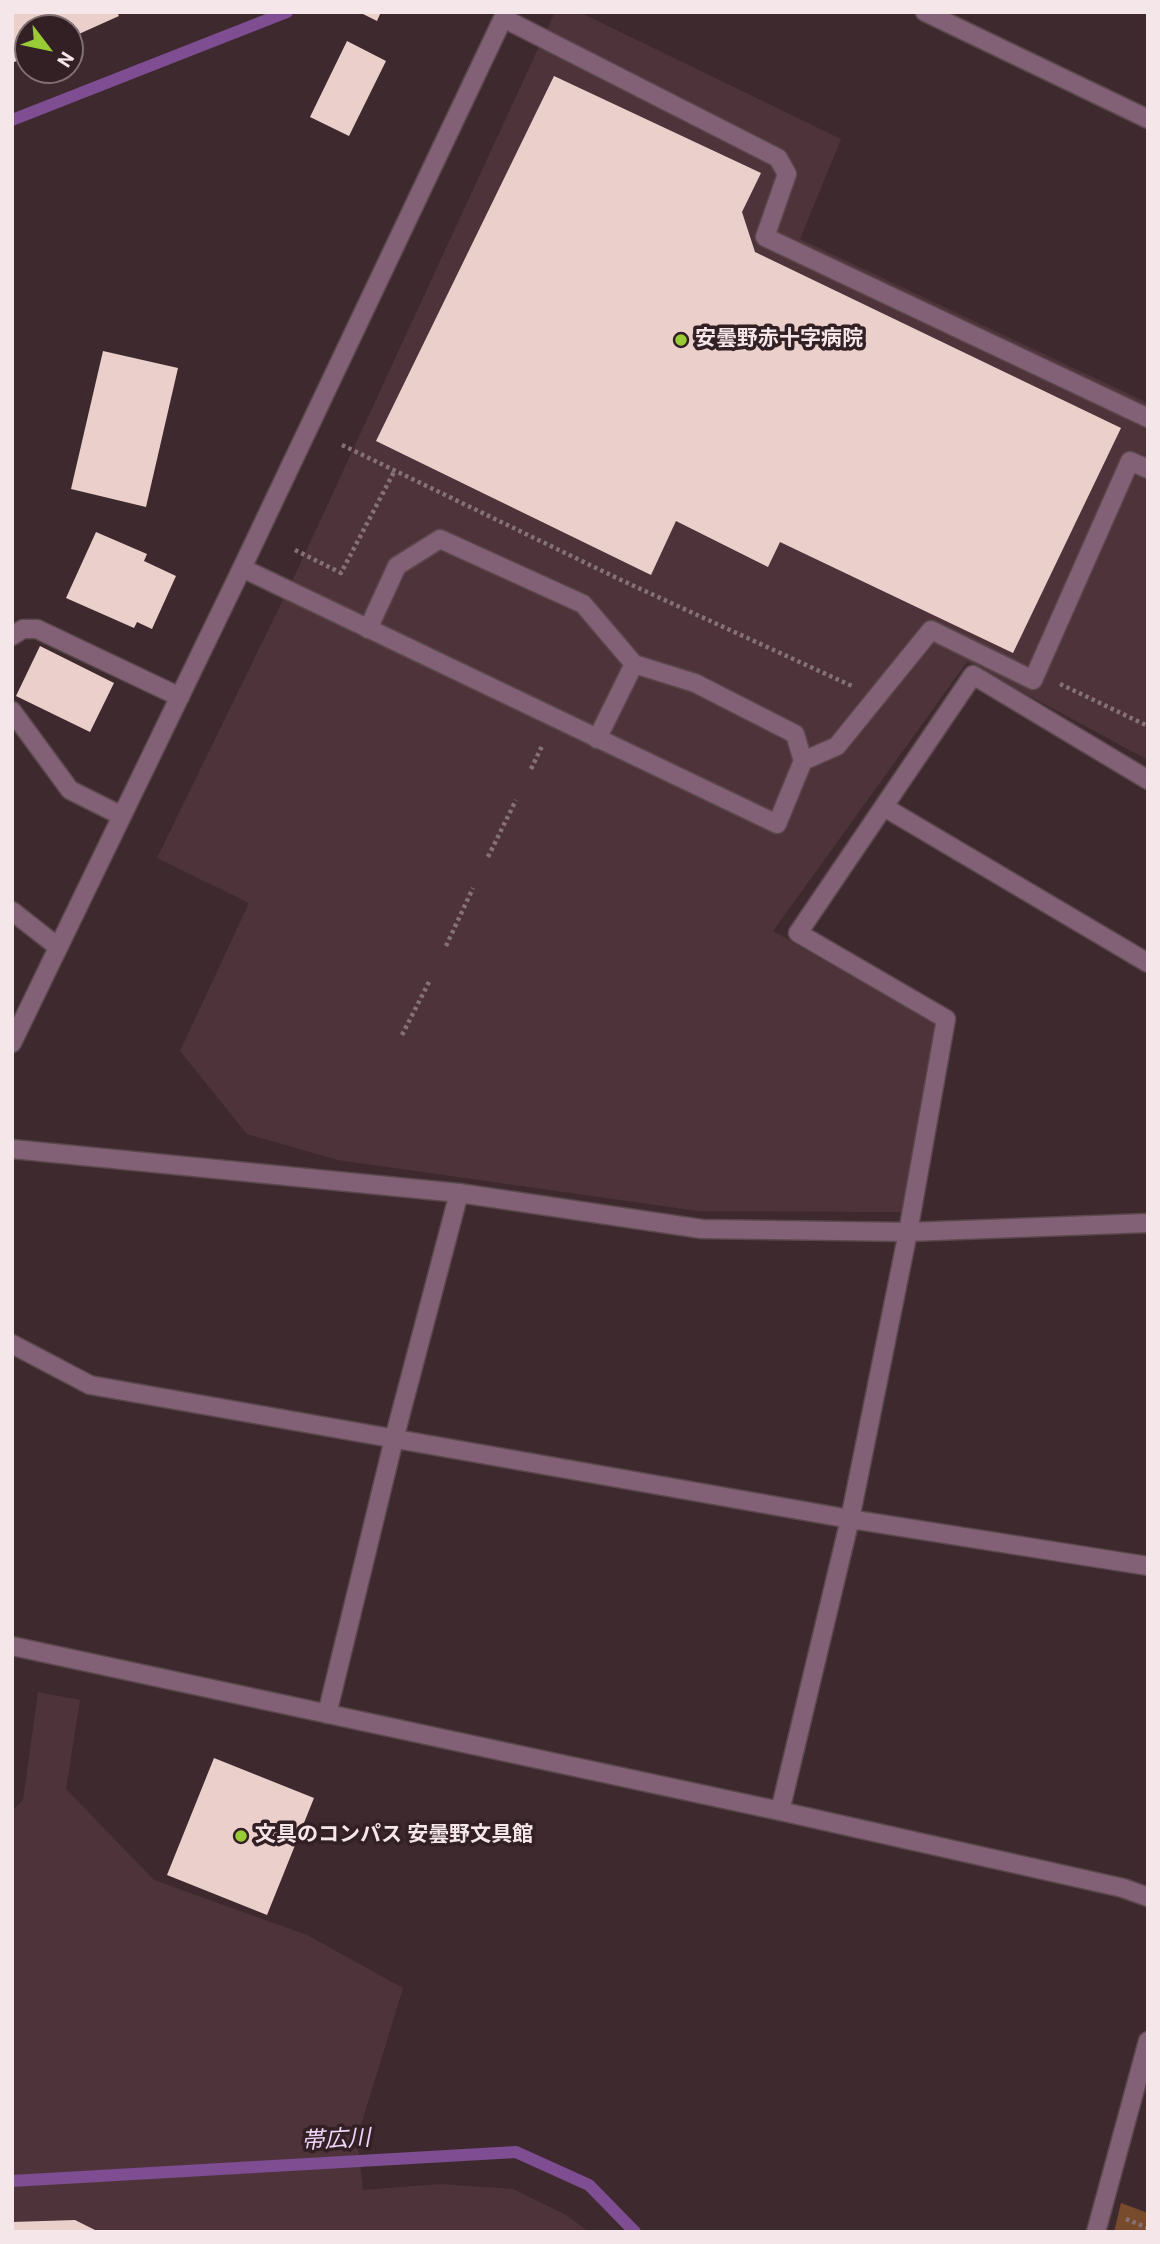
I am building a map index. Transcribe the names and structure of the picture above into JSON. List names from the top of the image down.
{
  "water": ["帯広川"],
  "places": ["安曇野赤十字病院", "文具のコンパス 安曇野文具館"],
  "north": "bottom right"
}
